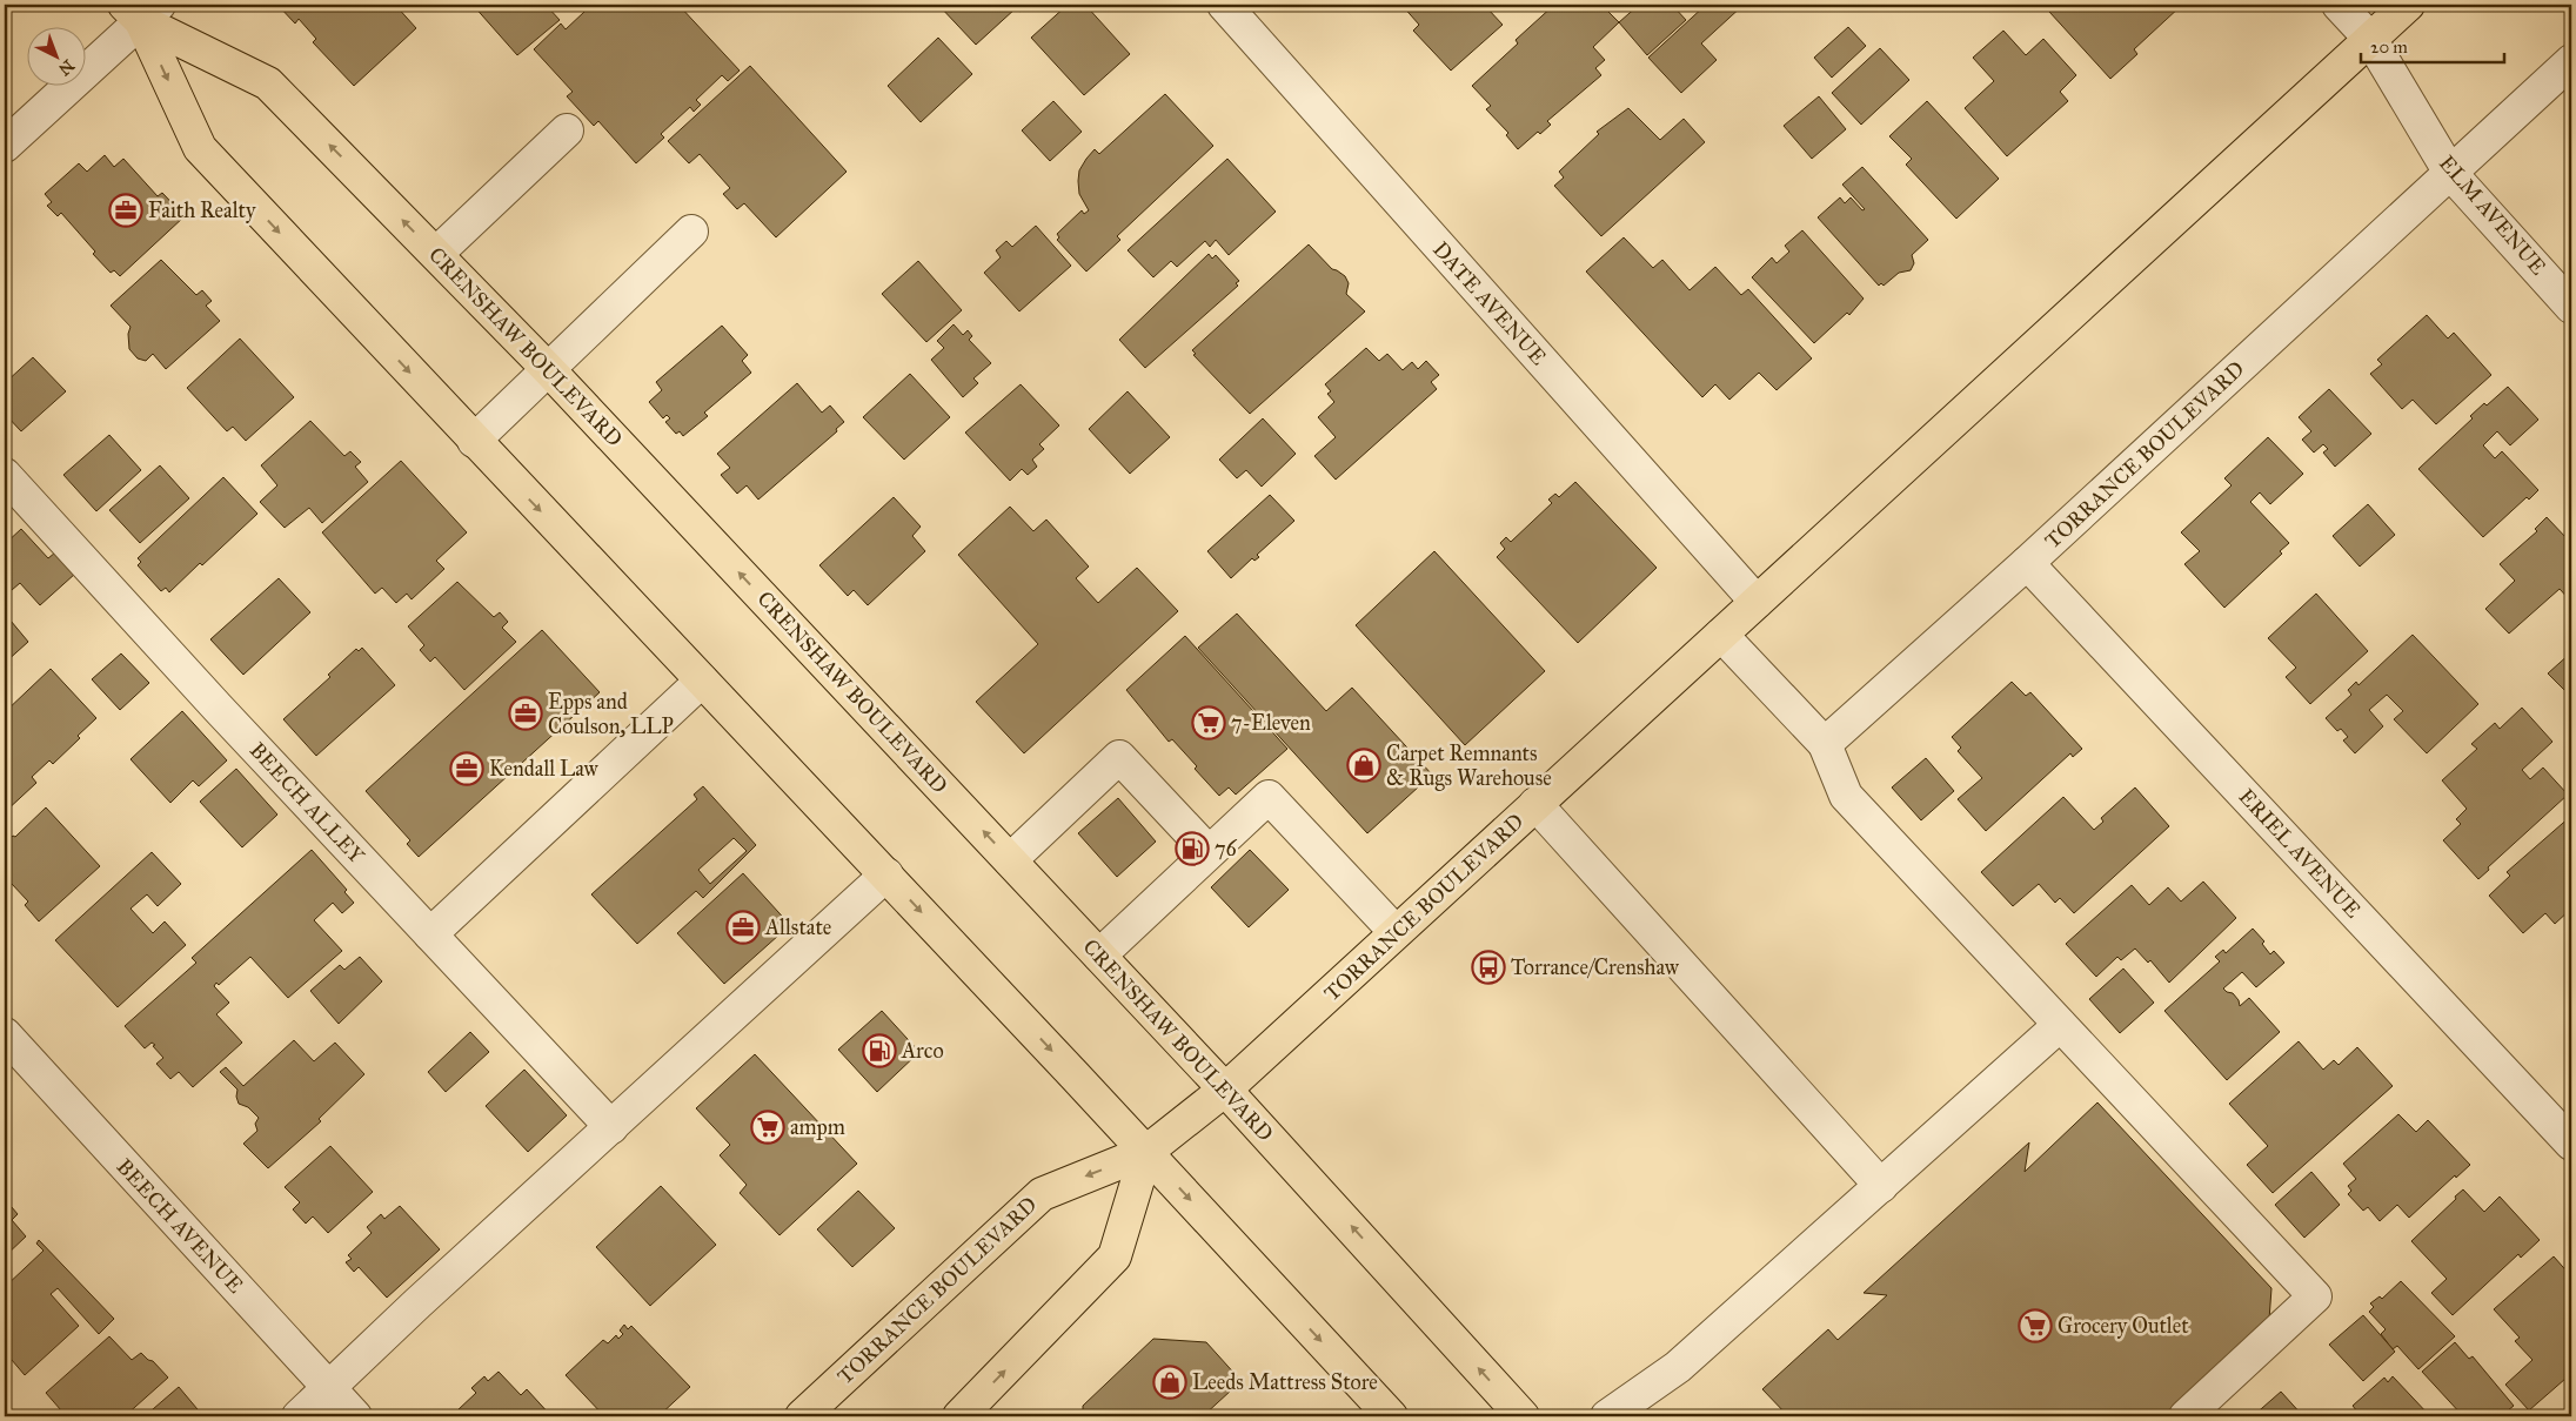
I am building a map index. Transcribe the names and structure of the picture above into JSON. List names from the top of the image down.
{
  "streets": {
    "main road": ["CRENSHAW BOULEVARD", "TORRANCE BOULEVARD"],
    "street": [
      "ELM AVENUE",
      "DATE AVENUE",
      "BEECH ALLEY",
      "ERIEL AVENUE",
      "BEECH AVENUE"
    ]
  },
  "crossings": [
    ["ELM AVENUE", "TORRANCE BOULEVARD"],
    ["DATE AVENUE", "TORRANCE BOULEVARD"],
    ["CRENSHAW BOULEVARD", "TORRANCE BOULEVARD"],
    ["TORRANCE BOULEVARD", "ERIEL AVENUE"]
  ],
  "places": {
    "office": [
      "Faith Realty",
      "Epps and Coulson, LLP",
      "Kendall Law",
      "Allstate"
    ],
    "supermarket": ["7-Eleven", "ampm", "Grocery Outlet"],
    "shop": ["Carpet Remnants & Rugs Warehouse", "Leeds Mattress Store"],
    "fuel station": ["76", "Arco"],
    "bus stop": ["Torrance/Crenshaw"]
  },
  "scale_bar": "20 m",
  "north": "bottom right"
}
